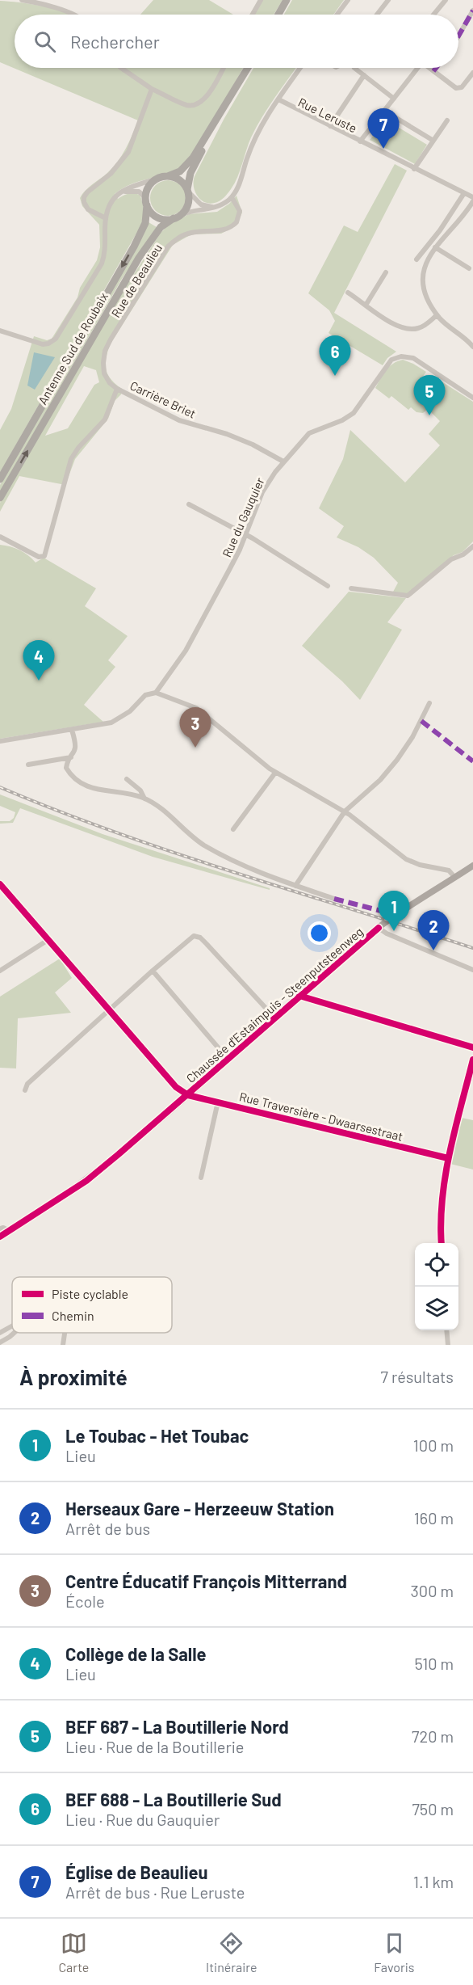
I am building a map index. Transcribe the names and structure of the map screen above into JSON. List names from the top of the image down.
{
  "streets": {
    "highway": ["Antenne Sud de Roubaix"],
    "main road": ["Chaussée d'Estaimpuis - Steenputsteenweg"],
    "street": [
      "Rue Leruste",
      "Rue de Beaulieu",
      "Carrière Briet",
      "Rue du Gauquier",
      "Rue Traversière - Dwaarsestraat"
    ]
  },
  "crossings": [
    ["Rue de Beaulieu", "Carrière Briet"],
    ["Carrière Briet", "Rue du Gauquier"],
    ["Chaussée d'Estaimpuis - Steenputsteenweg", "Rue Traversière - Dwaarsestraat"]
  ],
  "legend": ["Piste cyclable", "Chemin"],
  "page": {
    "search": "Rechercher",
    "pins": [
      "7",
      "6",
      "5",
      "4",
      "3",
      "1",
      "2"
    ],
    "heading": ["À proximité", "7 résultats"],
    "list": [
      {
        "mark": "1",
        "name": "Le Toubac - Het Toubac",
        "note": "Lieu",
        "value": "100 m"
      },
      {
        "mark": "2",
        "name": "Herseaux Gare - Herzeeuw Station",
        "note": "Arrêt de bus",
        "value": "160 m"
      },
      {
        "mark": "3",
        "name": "Centre Éducatif François Mitterrand",
        "note": "École",
        "value": "300 m"
      },
      {
        "mark": "4",
        "name": "Collège de la Salle",
        "note": "Lieu",
        "value": "510 m"
      },
      {
        "mark": "5",
        "name": "BEF 687 - La Boutillerie Nord",
        "note": "Lieu · Rue de la Boutillerie",
        "value": "720 m"
      },
      {
        "mark": "6",
        "name": "BEF 688 - La Boutillerie Sud",
        "note": "Lieu · Rue du Gauquier",
        "value": "750 m"
      },
      {
        "mark": "7",
        "name": "Église de Beaulieu",
        "note": "Arrêt de bus · Rue Leruste",
        "value": "1.1 km"
      }
    ],
    "nav": ["Carte", "Itinéraire", "Favoris"]
  }
}
